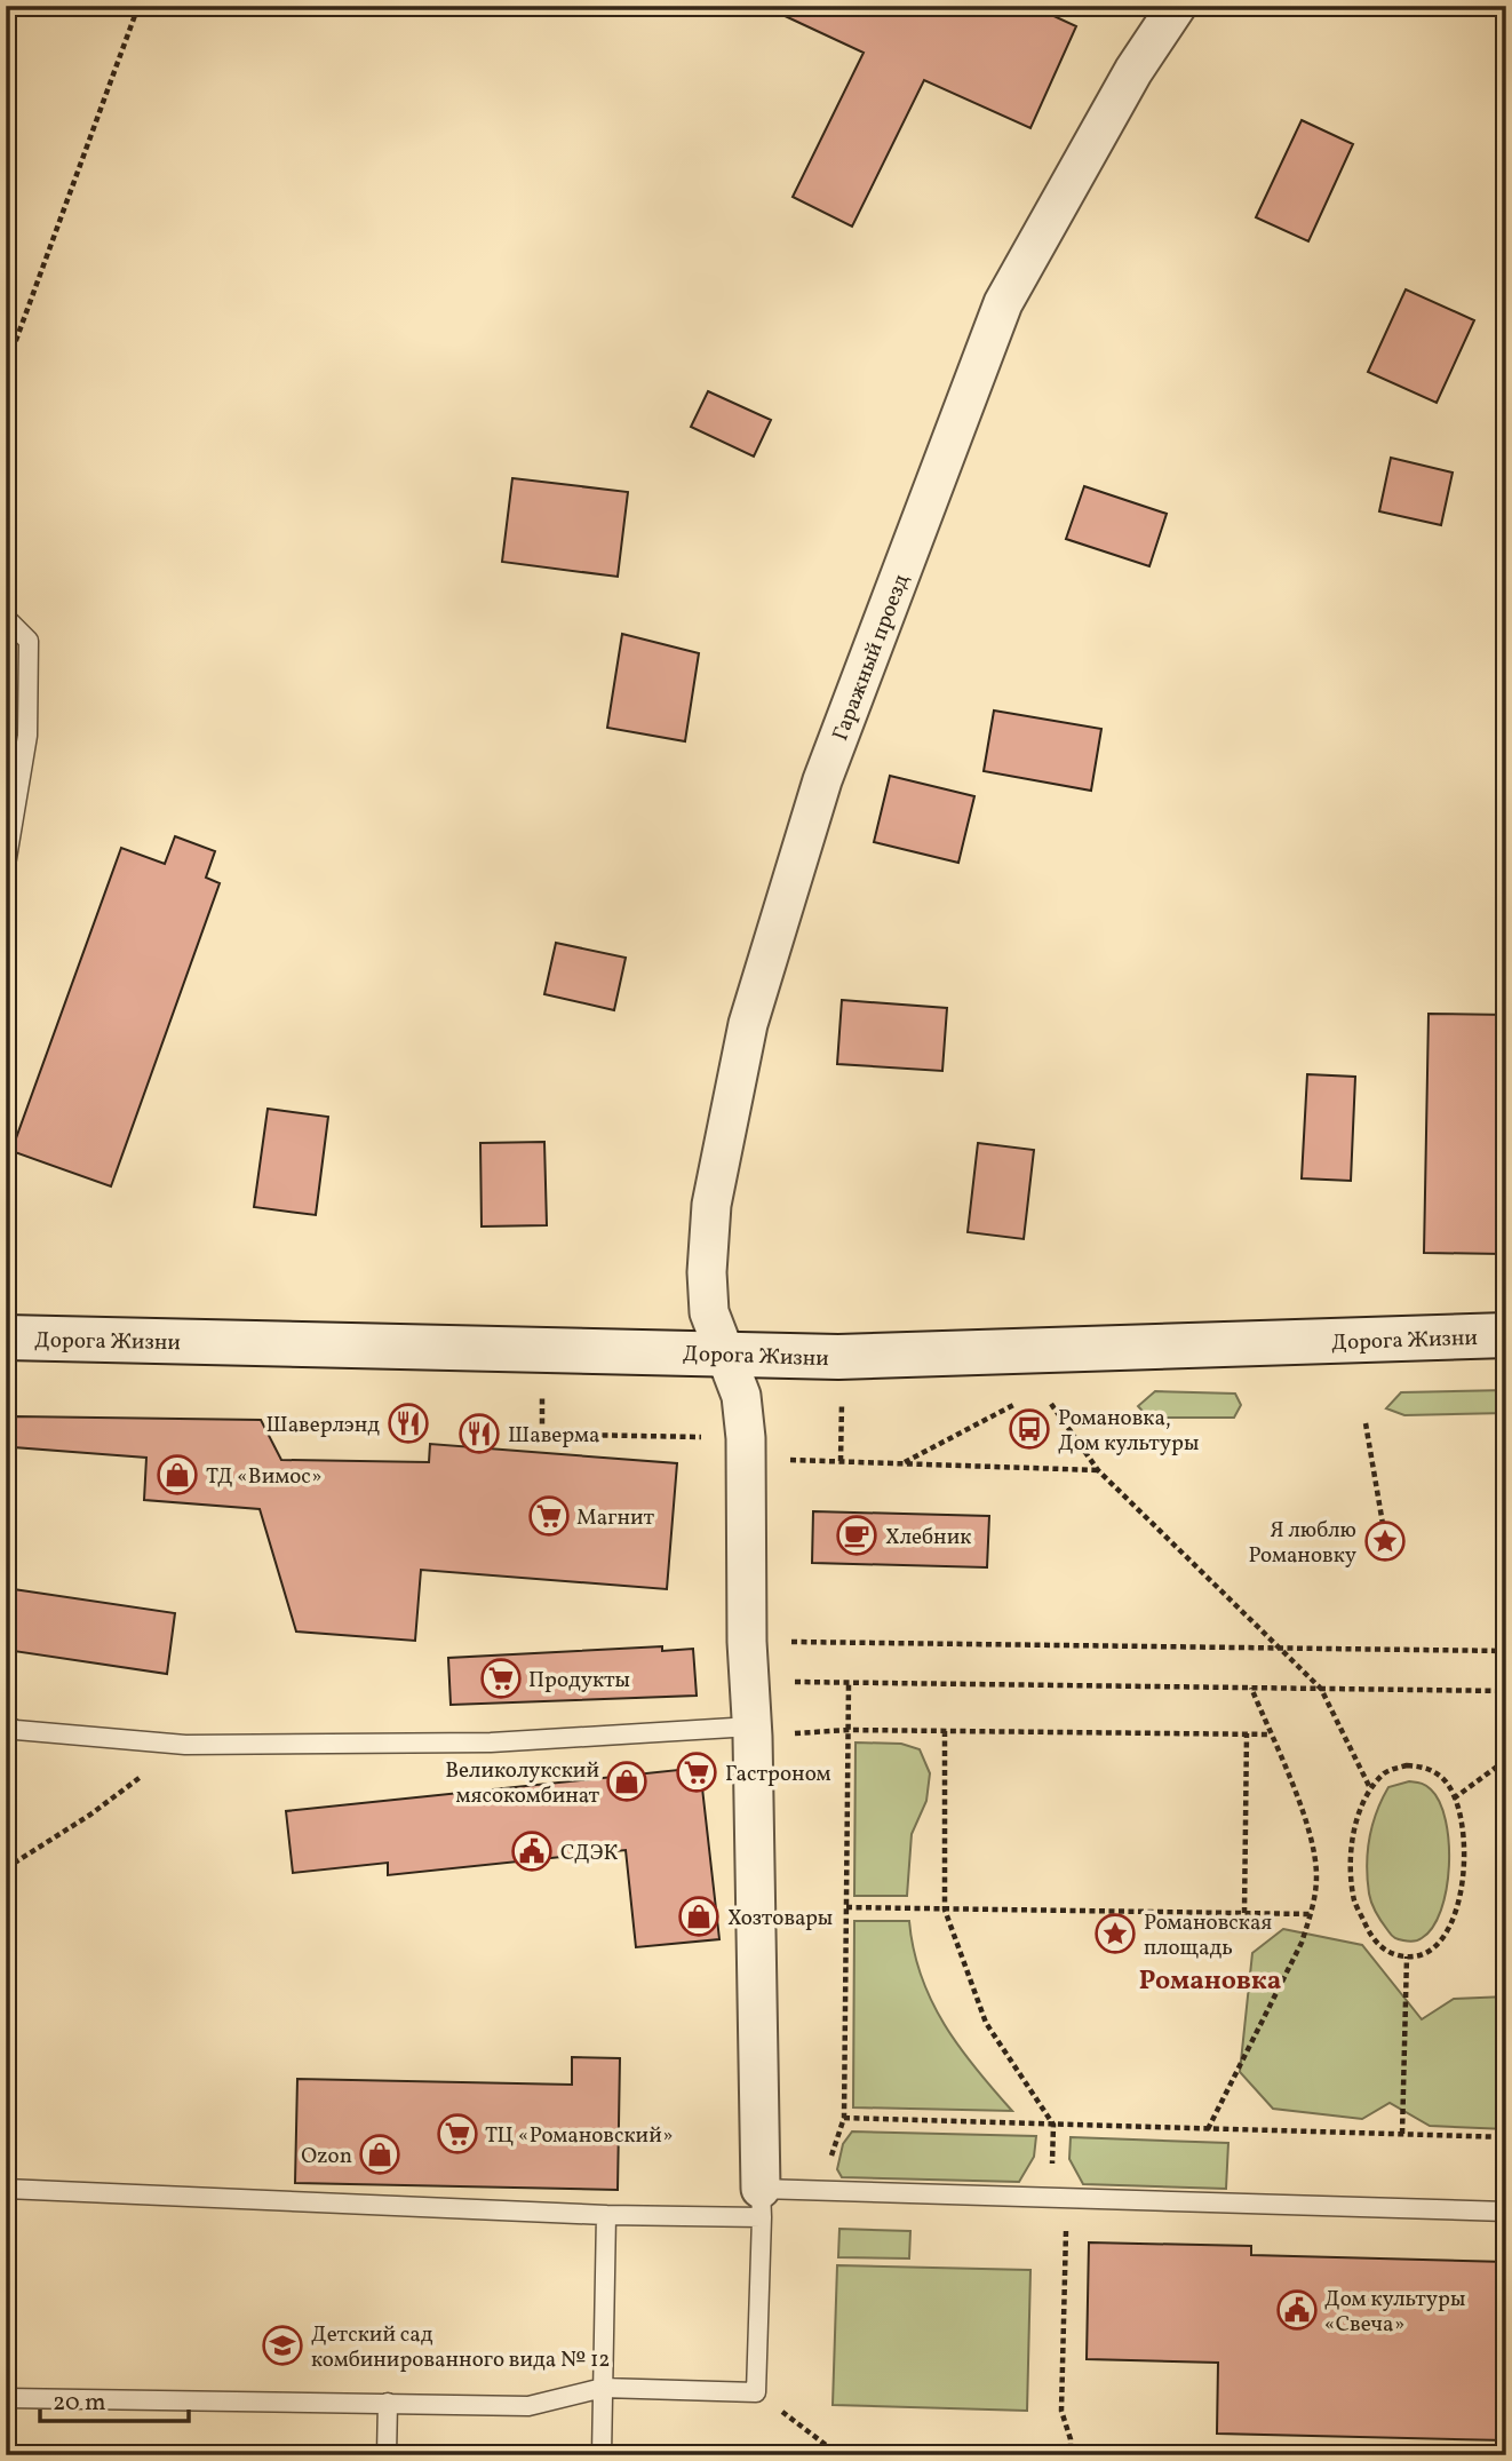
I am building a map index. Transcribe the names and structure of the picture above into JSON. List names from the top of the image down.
{
  "streets": {
    "main road": ["Дорога Жизни"],
    "street": ["Гаражный проезд"]
  },
  "crossings": [
    ["Гаражный проезд", "Дорога Жизни"]
  ],
  "districts": ["Романовка"],
  "places": {
    "restaurant": ["Шаверлэнд", "Шаверма"],
    "bus stop": ["Романовка, Дом культуры"],
    "shop": [
      "ТД «Вимос»",
      "Великолукский мясокомбинат",
      "Хозтовары",
      "Ozon"
    ],
    "supermarket": [
      "Магнит",
      "Продукты",
      "Гастроном",
      "ТЦ «Романовский»"
    ],
    "cafe": ["Хлебник"],
    "place": ["Я люблю Романовку", "Романовская площадь"],
    "public building": ["СДЭК", "Дом культуры «Свеча»"],
    "school or university": ["Детский сад комбинированного вида № 12"]
  },
  "scale_bar": "20 m"
}
